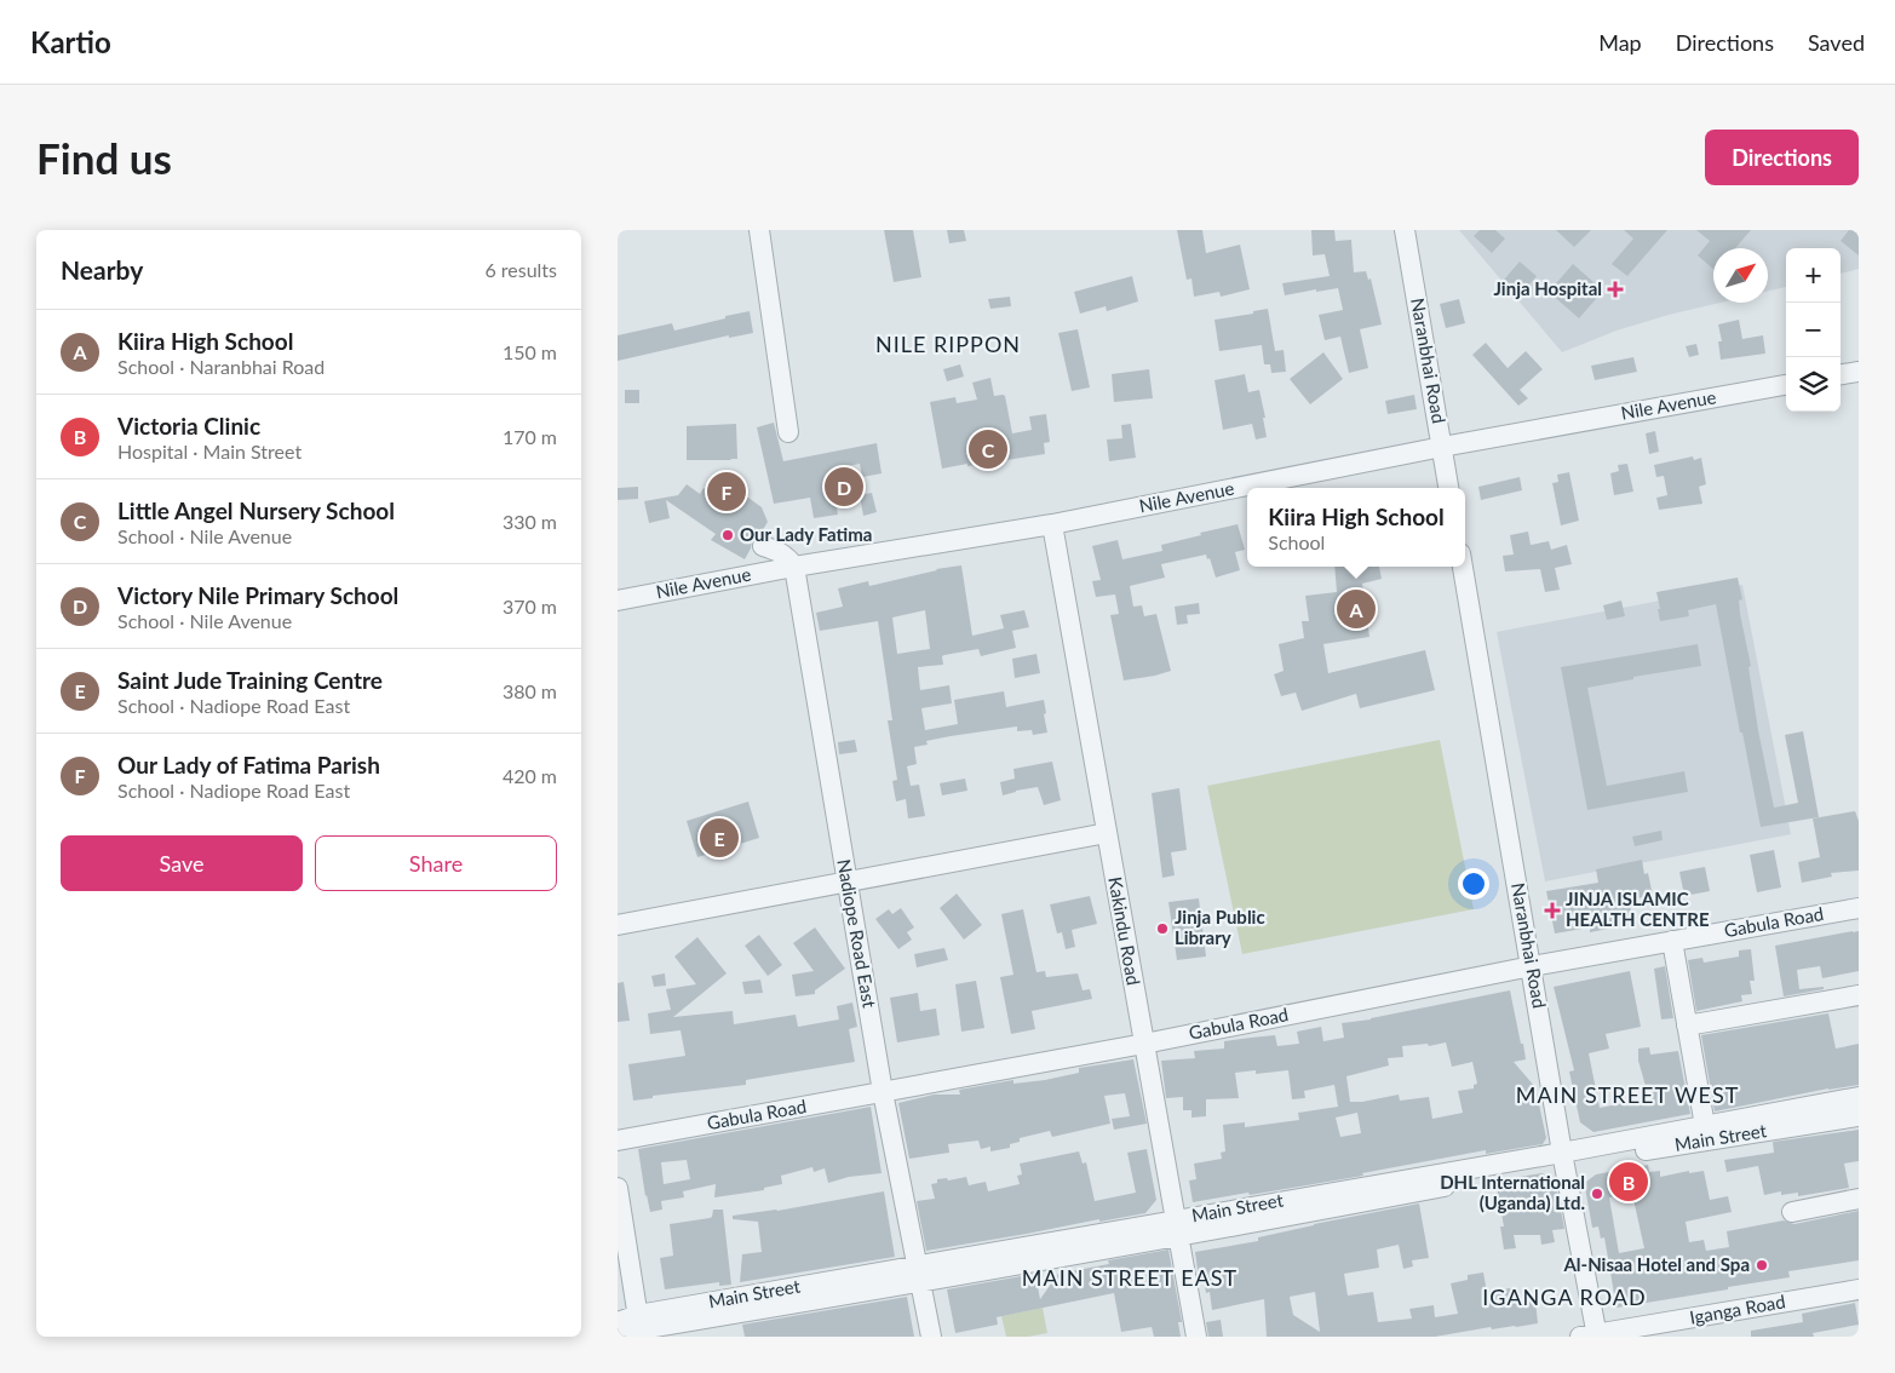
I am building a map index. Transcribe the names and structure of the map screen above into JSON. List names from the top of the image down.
{
  "streets": {
    "street": [
      "Naranbhai Road",
      "Nile Avenue",
      "Gabula Road",
      "Kakindu Road",
      "Nadiope Road East",
      "Main Street",
      "Iganga Road"
    ]
  },
  "crossings": [
    ["Naranbhai Road", "Nile Avenue"],
    ["Naranbhai Road", "Gabula Road"],
    ["Naranbhai Road", "Main Street"],
    ["Naranbhai Road", "Iganga Road"],
    ["Nile Avenue", "Kakindu Road"],
    ["Nile Avenue", "Nadiope Road East"],
    ["Gabula Road", "Kakindu Road"],
    ["Gabula Road", "Nadiope Road East"],
    ["Kakindu Road", "Main Street"],
    ["Nadiope Road East", "Main Street"]
  ],
  "districts": [
    "NILE RIPPON",
    "MAIN STREET WEST",
    "MAIN STREET EAST",
    "IGANGA ROAD"
  ],
  "places": {
    "health": ["Jinja Hospital", "JINJA ISLAMIC HEALTH CENTRE"],
    "other": [
      "Our Lady Fatima",
      "Jinja Public Library",
      "DHL International (Uganda) Ltd.",
      "Al-Nisaa Hotel and Spa"
    ]
  },
  "north": "top right",
  "page": {
    "header": "Kartio",
    "nav": ["Map", "Directions", "Saved"],
    "buttons": [
      "Directions",
      ["Save", "Share"]
    ],
    "title": "Find us",
    "heading": ["Nearby", "6 results"],
    "map_buttons": ["+", "−"],
    "list": [
      {
        "mark": "A",
        "name": "Kiira High School",
        "note": "School · Naranbhai Road",
        "value": "150 m"
      },
      {
        "mark": "B",
        "name": "Victoria Clinic",
        "note": "Hospital · Main Street",
        "value": "170 m"
      },
      {
        "mark": "C",
        "name": "Little Angel Nursery School",
        "note": "School · Nile Avenue",
        "value": "330 m"
      },
      {
        "mark": "D",
        "name": "Victory Nile Primary School",
        "note": "School · Nile Avenue",
        "value": "370 m"
      },
      {
        "mark": "E",
        "name": "Saint Jude Training Centre",
        "note": "School · Nadiope Road East",
        "value": "380 m"
      },
      {
        "mark": "F",
        "name": "Our Lady of Fatima Parish",
        "note": "School · Nadiope Road East",
        "value": "420 m"
      }
    ],
    "pins": [
      "C",
      "D",
      "F",
      "A",
      "E",
      "B"
    ],
    "popup": ["Kiira High School", "School"]
  }
}
